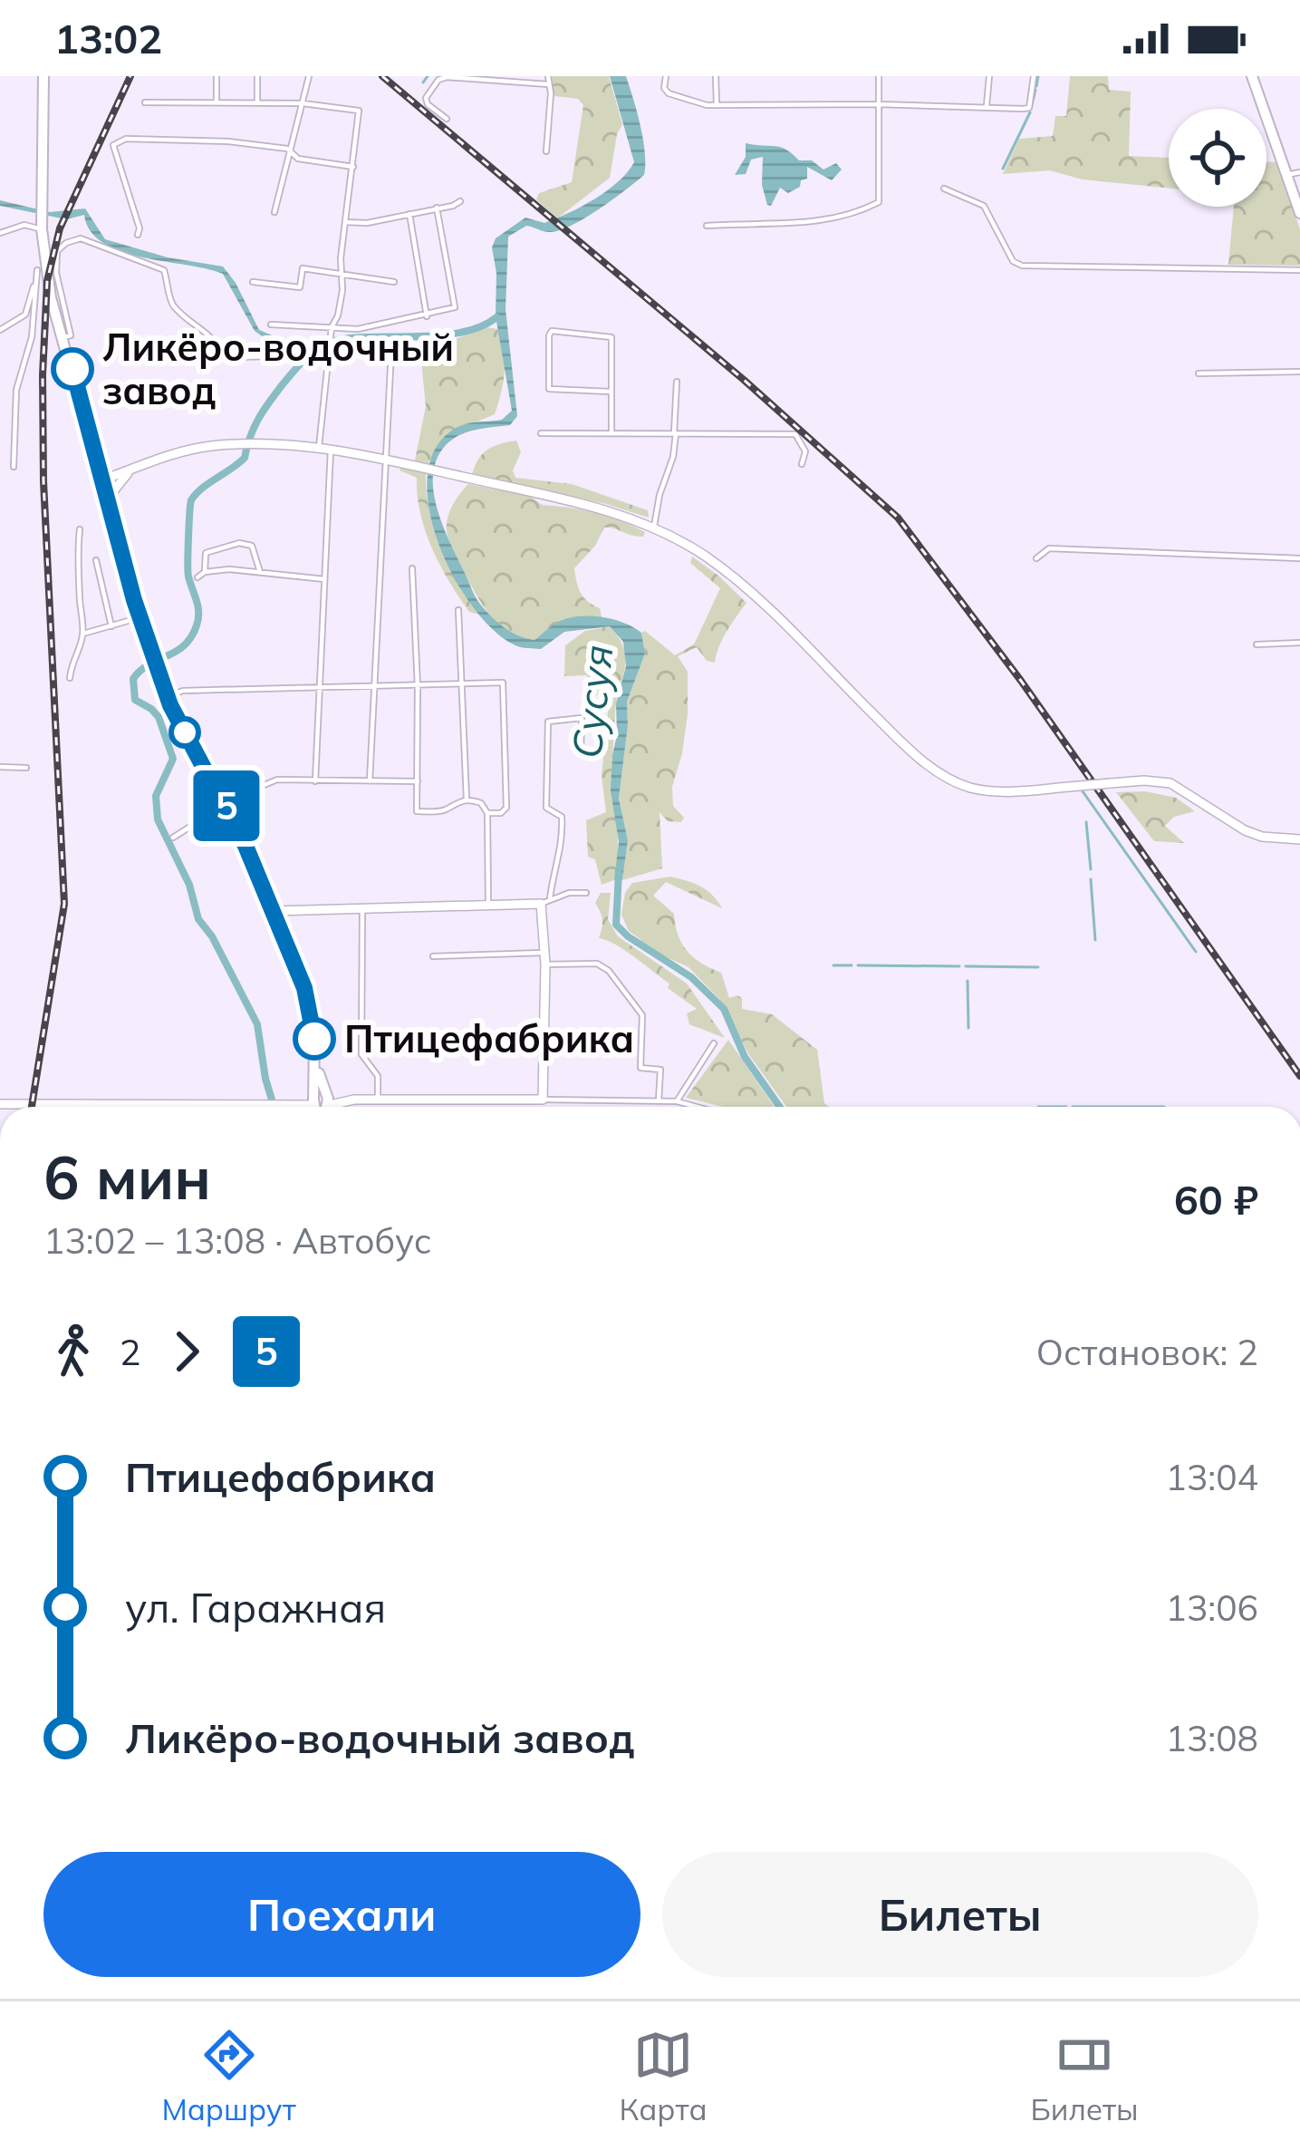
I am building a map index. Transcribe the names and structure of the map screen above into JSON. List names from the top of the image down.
{
  "water": ["Сусуя"],
  "places": ["Ликёро-водочный завод", "Птицефабрика"],
  "lines": ["bus line 5"],
  "page": {
    "status": "13:02",
    "on_map": "5",
    "heading": ["6 мин", "13:02 – 13:08 · Автобус", "60 ₽"],
    "legs": ["2", "5", "Остановок: 2"],
    "list": [
      {
        "name": "Птицефабрика",
        "value": "13:04"
      },
      {
        "name": "ул. Гаражная",
        "value": "13:06"
      },
      {
        "name": "Ликёро-водочный завод",
        "value": "13:08"
      }
    ],
    "buttons": ["Поехали", "Билеты"],
    "tabs": ["Маршрут", "Карта", "Билеты"]
  }
}
